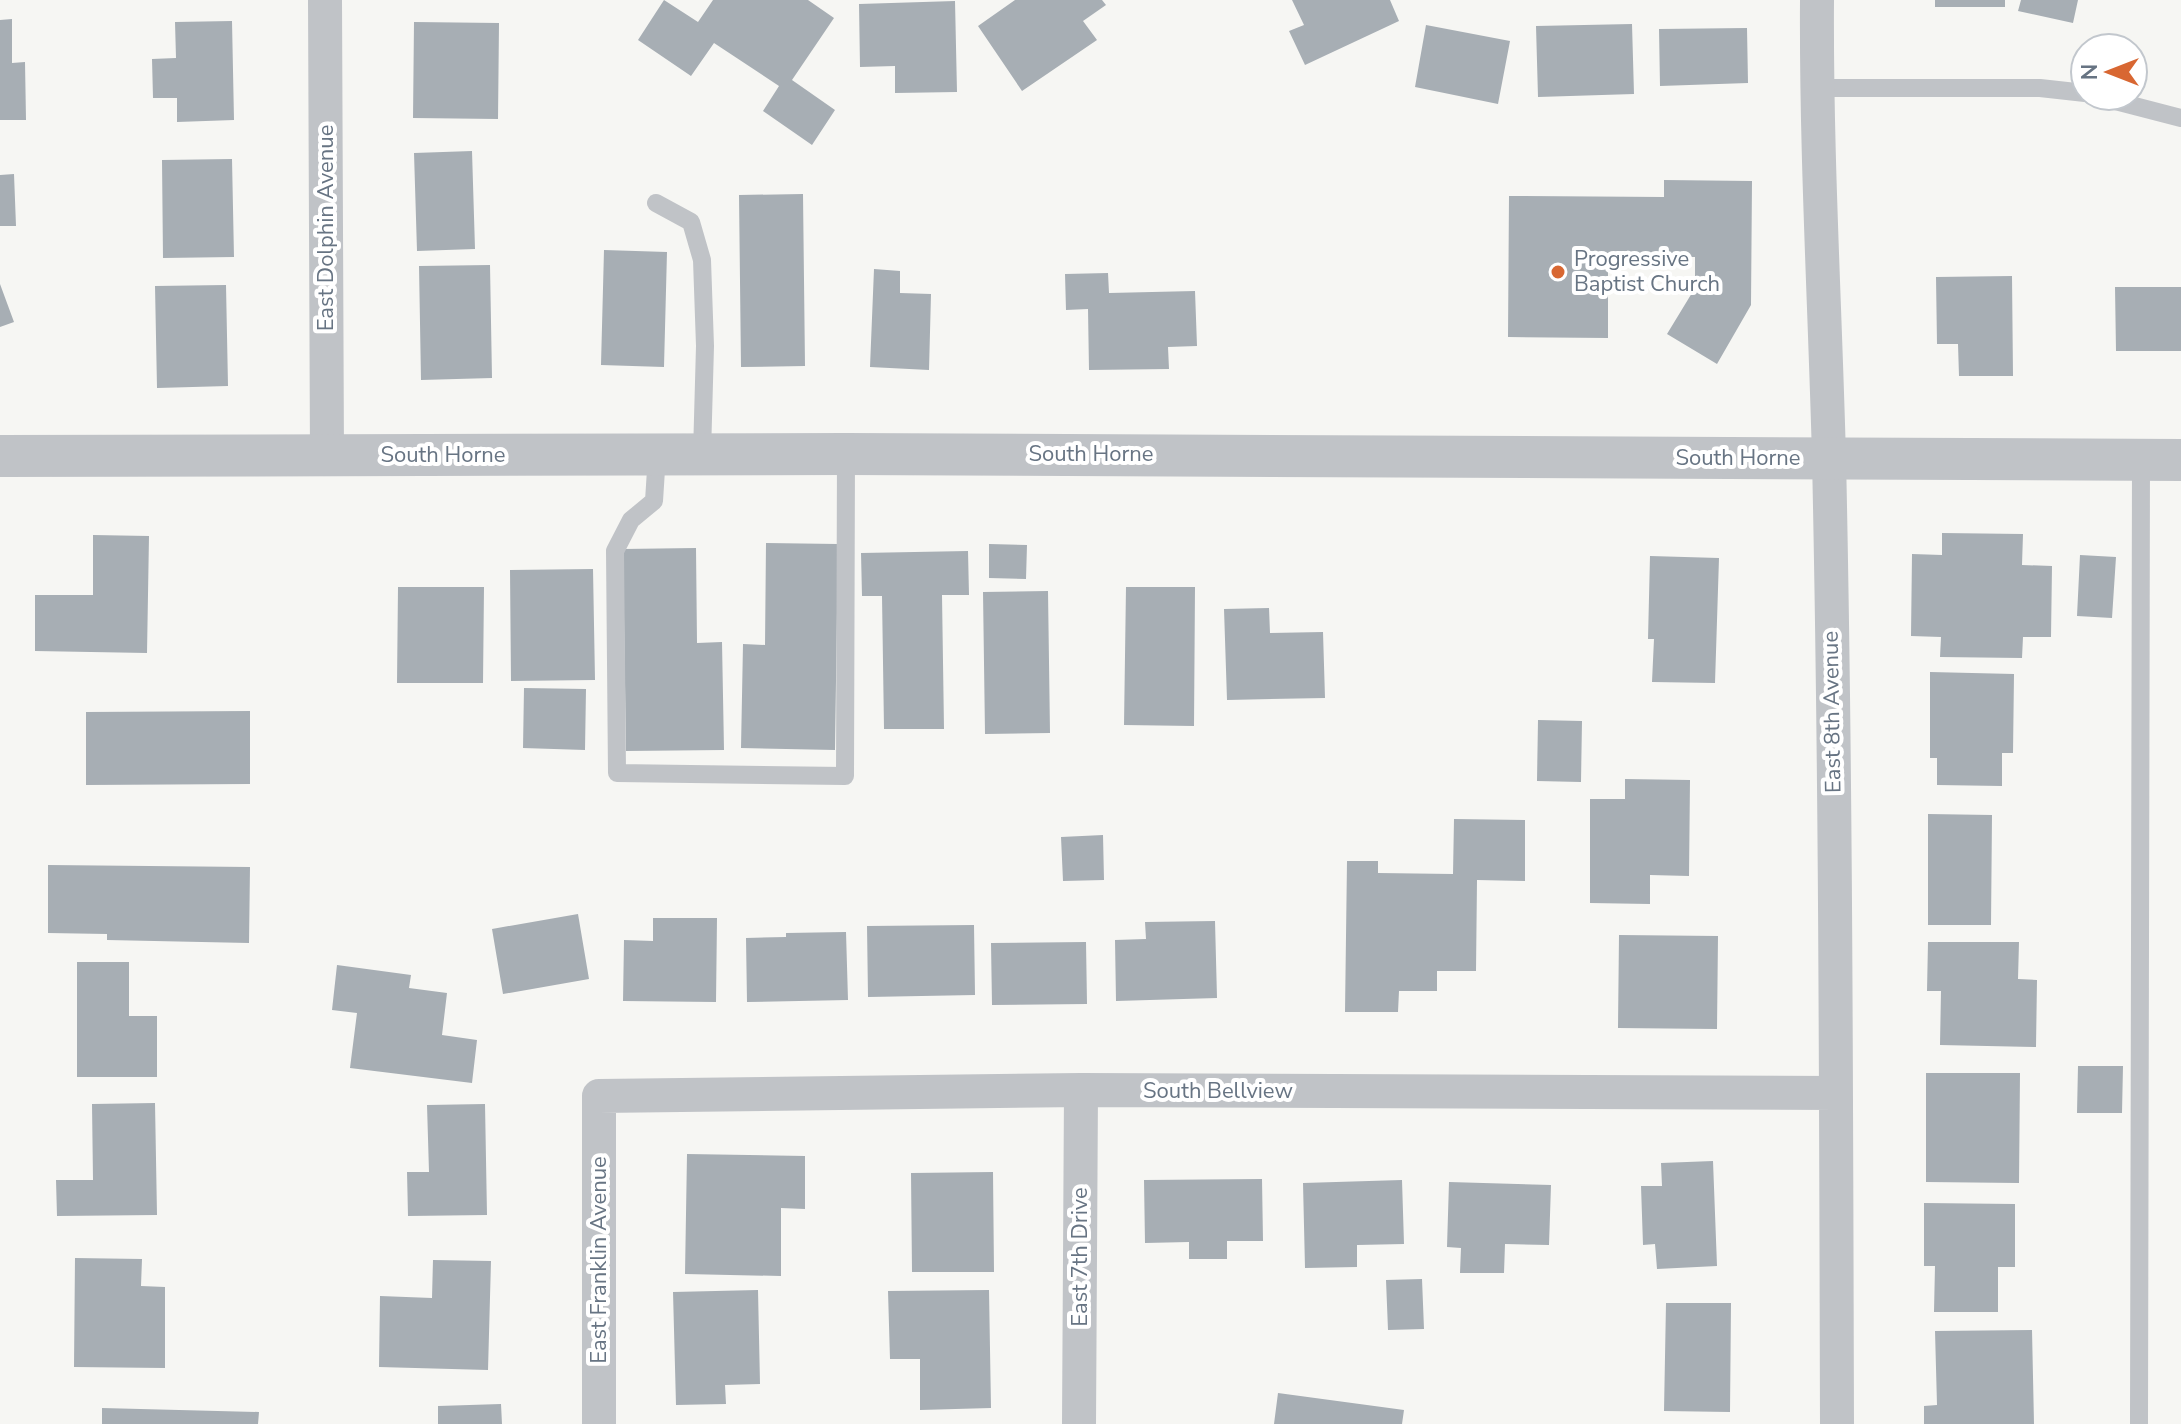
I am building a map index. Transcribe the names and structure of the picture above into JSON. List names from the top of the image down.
{
  "streets": {
    "street": [
      "East Dolphin Avenue",
      "South Horne",
      "East 8th Avenue",
      "South Bellview",
      "East 7th Drive",
      "East Franklin Avenue"
    ]
  },
  "crossings": [
    ["East Dolphin Avenue", "South Horne"],
    ["South Horne", "East 8th Avenue"],
    ["East 8th Avenue", "South Bellview"],
    ["South Bellview", "East 7th Drive"],
    ["South Bellview", "East Franklin Avenue"]
  ],
  "places": ["Progressive Baptist Church"],
  "north": "left"
}
